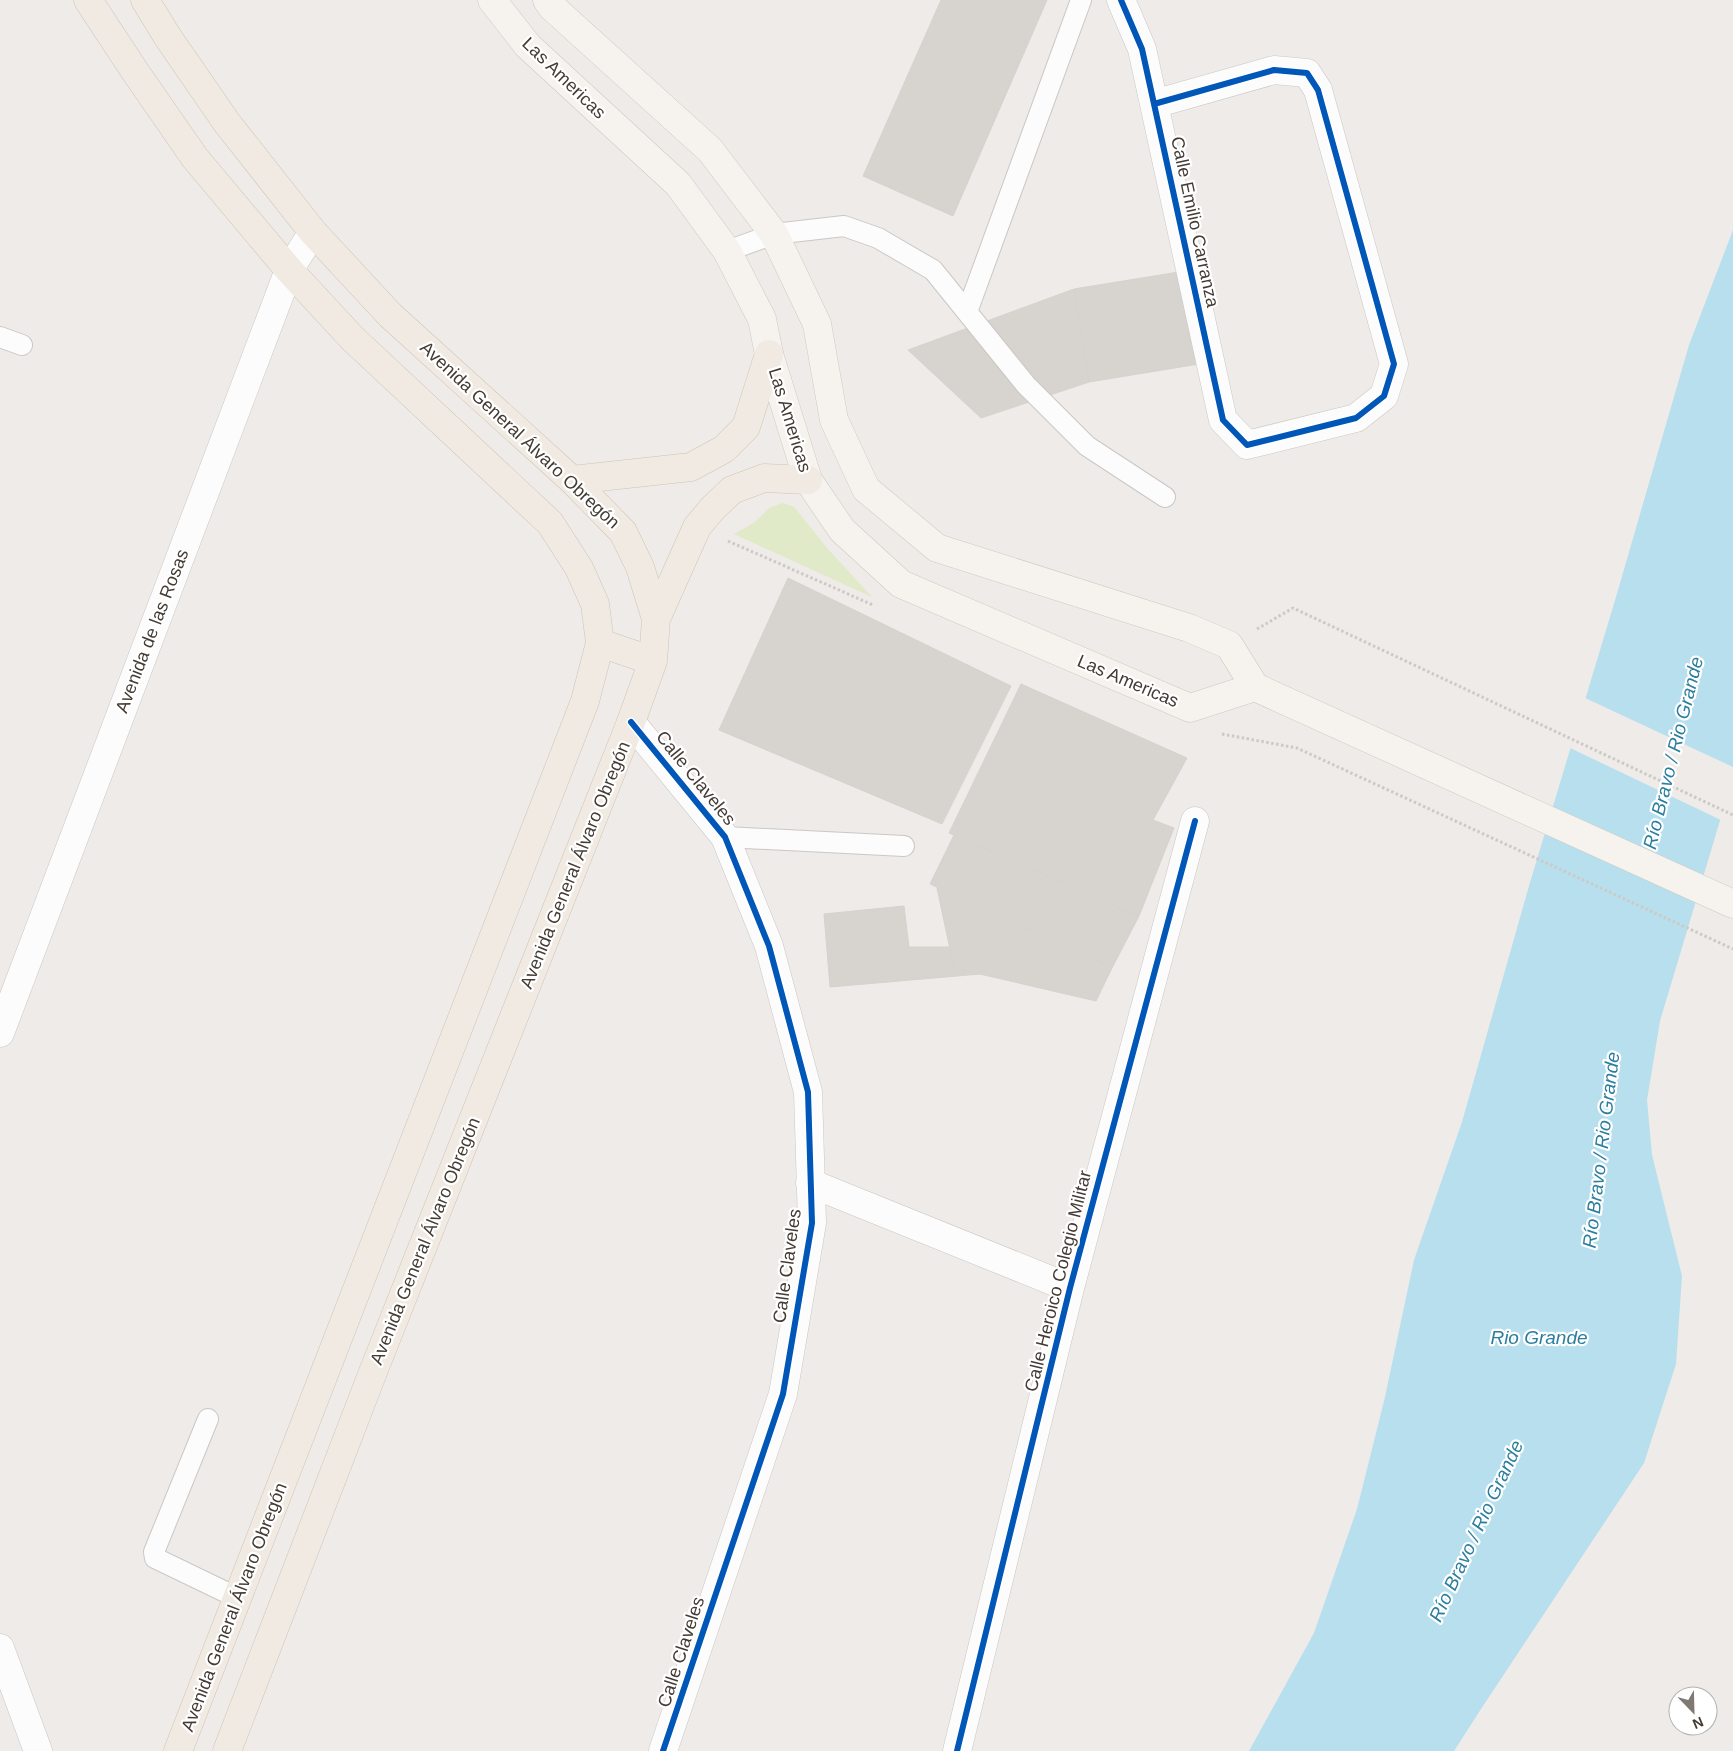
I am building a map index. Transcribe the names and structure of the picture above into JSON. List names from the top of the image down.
{
  "streets": {
    "main road": ["Las Americas", "Avenida General Álvaro Obregón"],
    "street": [
      "Calle Emilio Carranza",
      "Avenida de las Rosas",
      "Calle Claveles",
      "Calle Heroico Colegio Militar"
    ]
  },
  "crossings": [
    ["Avenida General Álvaro Obregón", "Avenida de las Rosas"],
    ["Avenida General Álvaro Obregón", "Calle Claveles"]
  ],
  "water": ["Río Bravo / Rio Grande", "Rio Grande"],
  "north": "bottom right"
}
